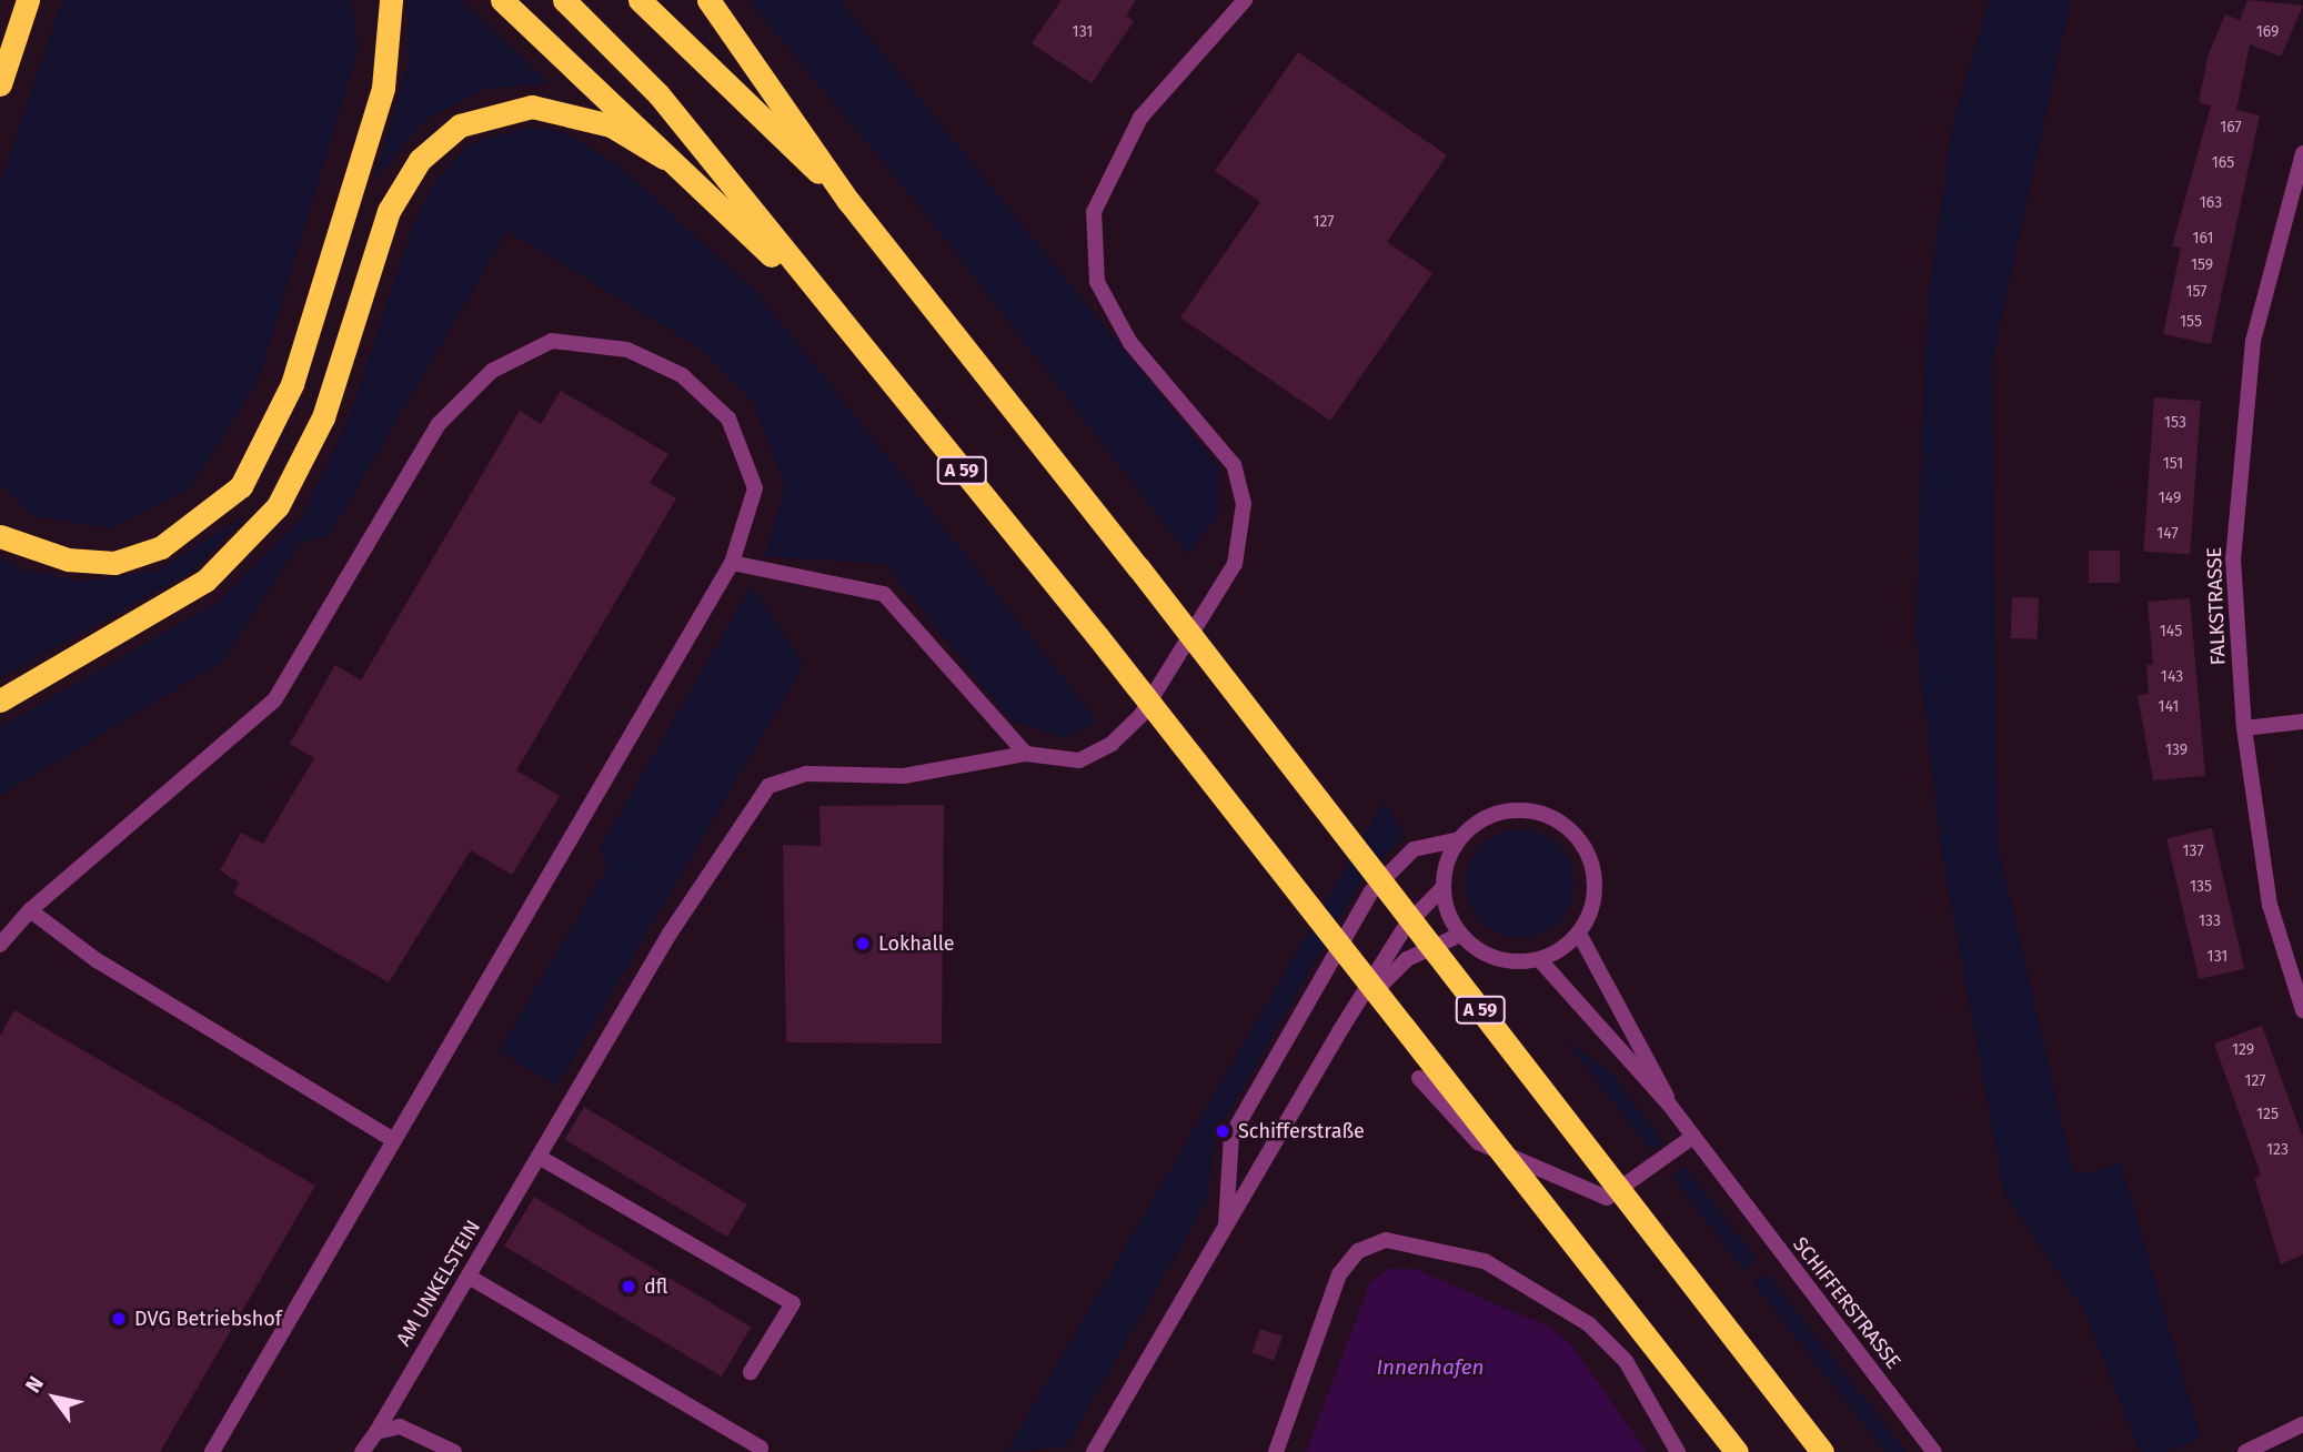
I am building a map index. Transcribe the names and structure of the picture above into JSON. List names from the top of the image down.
{
  "streets": {
    "highway": ["A 59"],
    "street": ["FALKSTRASSE", "AM UNKELSTEIN", "SCHIFFERSTRASSE"]
  },
  "water": ["Innenhafen"],
  "places": [
    "Lokhalle",
    "Schifferstraße",
    "dfl",
    "DVG Betriebshof"
  ],
  "house_numbers": [
    "131",
    "169",
    "167",
    "165",
    "163",
    "127",
    "161",
    "159",
    "157",
    "155",
    "153",
    "151",
    "149",
    "147",
    "145",
    "143",
    "141",
    "139",
    "137",
    "135",
    "133",
    "131",
    "129",
    "127",
    "125",
    "123"
  ],
  "north": "top left"
}
